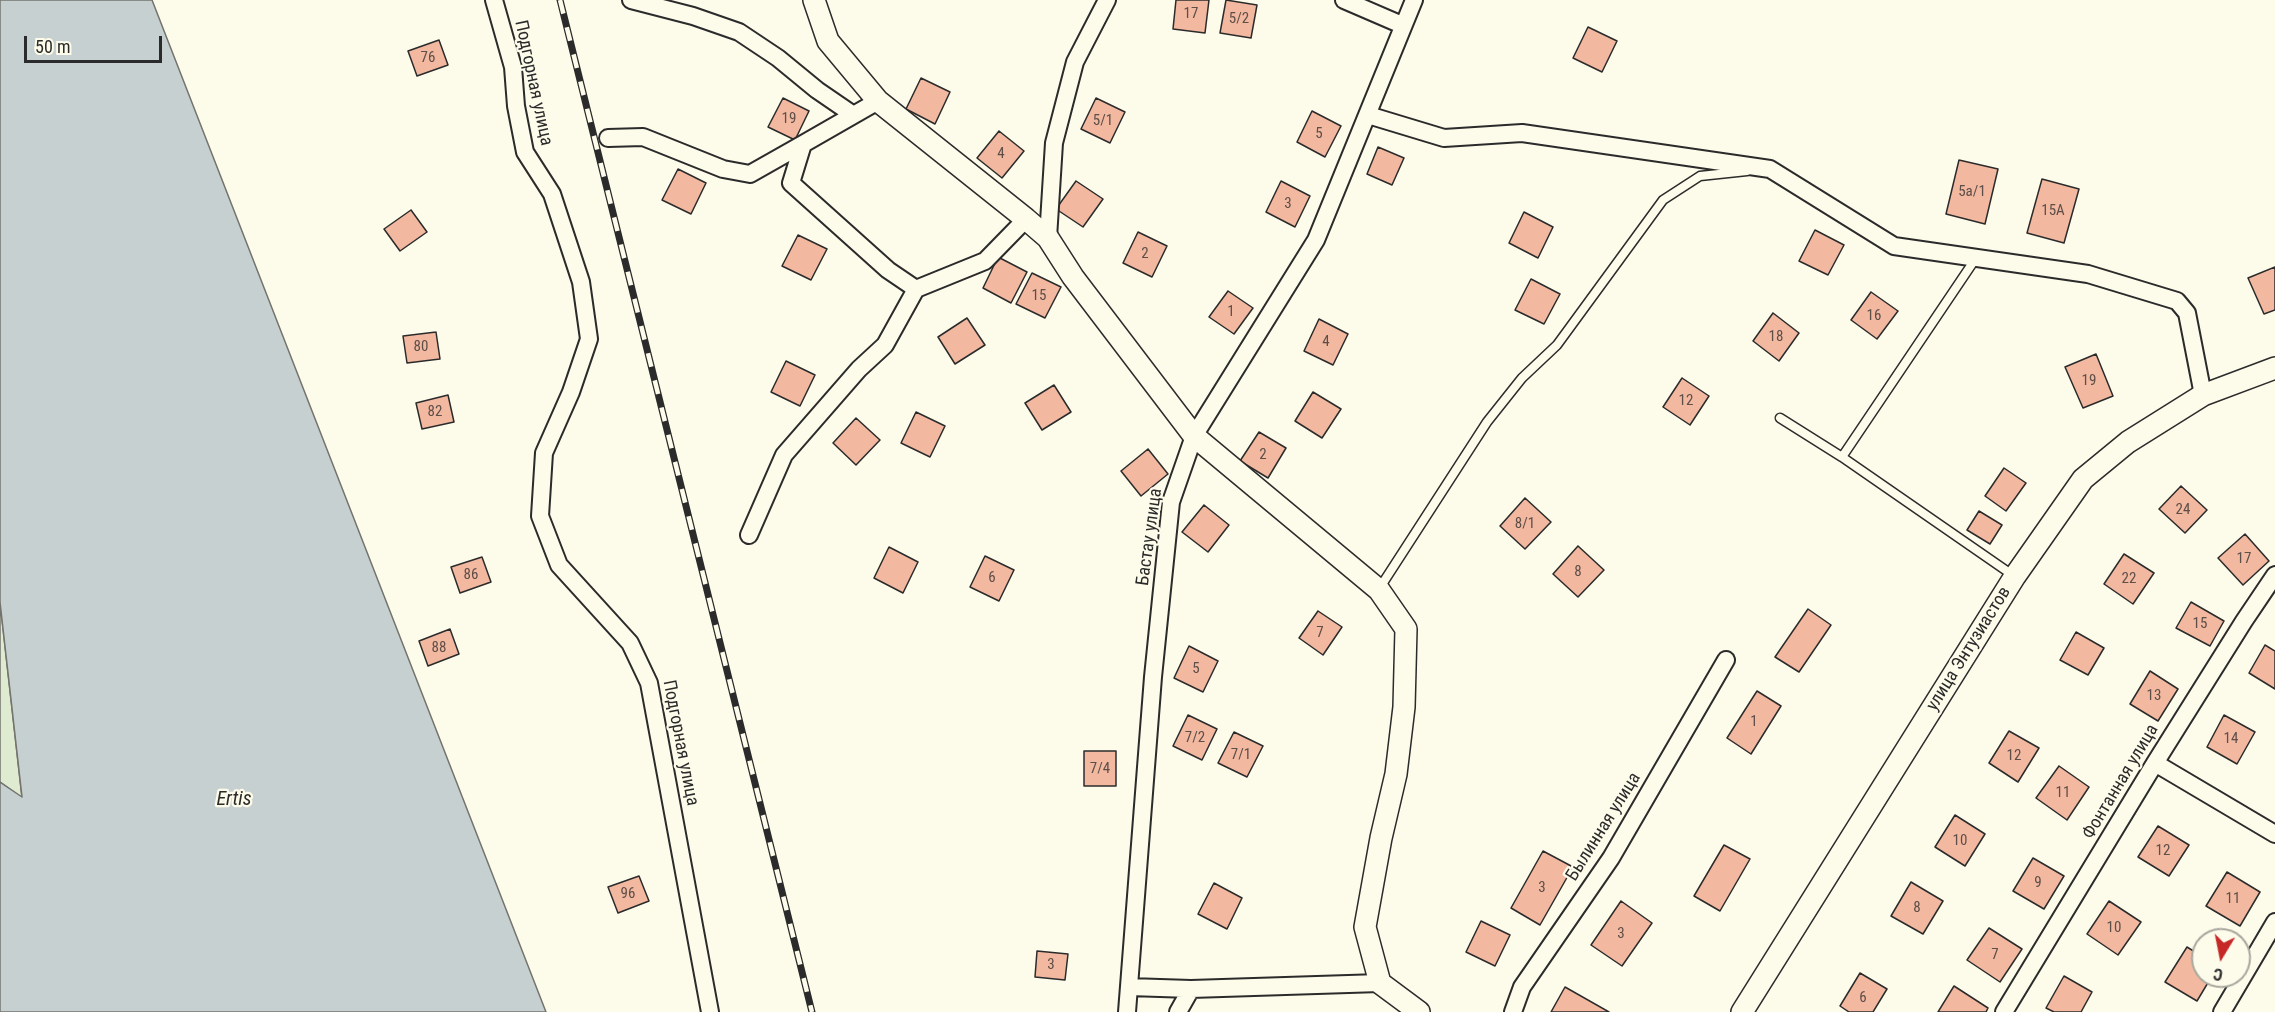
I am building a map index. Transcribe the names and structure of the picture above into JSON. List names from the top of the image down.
{
  "streets": {
    "street": [
      "Подгорная улица",
      "Бастау улица",
      "улица Энтузиастов",
      "Фонтанная улица",
      "Былинная улица"
    ]
  },
  "water": ["Ertis"],
  "house_numbers": [
    "17",
    "5/2",
    "76",
    "19",
    "5/1",
    "5",
    "4",
    "5а/1",
    "3",
    "15А",
    "2",
    "15",
    "1",
    "16",
    "18",
    "4",
    "80",
    "19",
    "12",
    "82",
    "2",
    "24",
    "8/1",
    "17",
    "8",
    "86",
    "6",
    "22",
    "15",
    "7",
    "88",
    "5",
    "13",
    "1",
    "7/2",
    "14",
    "7/1",
    "12",
    "7/4",
    "11",
    "10",
    "12",
    "9",
    "3",
    "96",
    "11",
    "8",
    "10",
    "3",
    "7",
    "3",
    "6"
  ],
  "scale_bar": "50 m",
  "north": "bottom"
}
